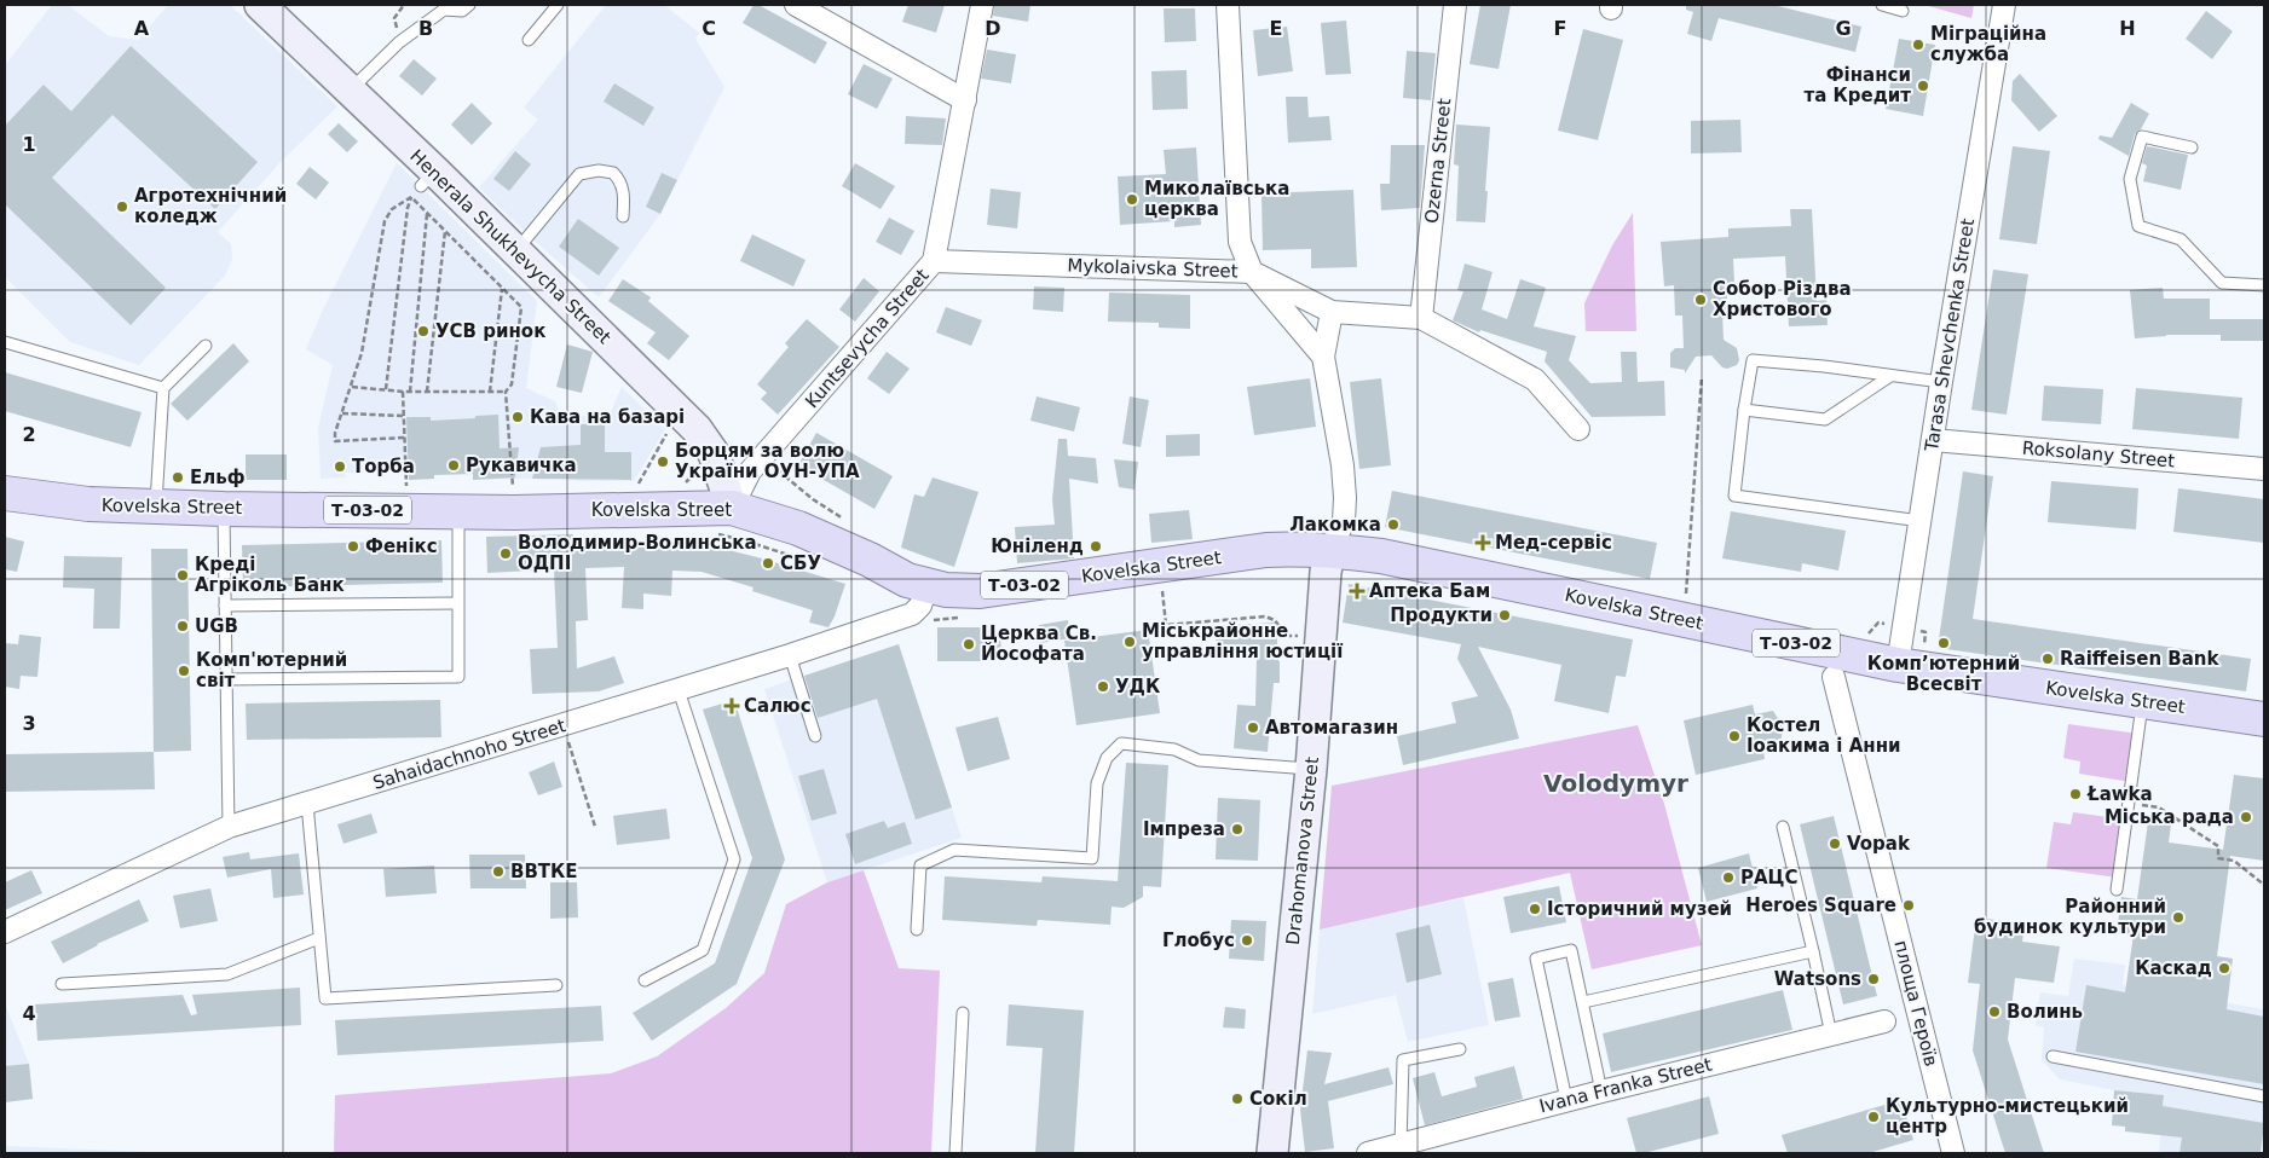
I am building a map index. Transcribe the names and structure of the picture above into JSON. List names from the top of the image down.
{
  "streets": {
    "main road": ["Kovelska Street", "Т-03-02"],
    "street": [
      "Ozerna Street",
      "Henerala Shukhevycha Street",
      "Mykolaivska Street",
      "Tarasa Shevchenka Street",
      "Kuntsevycha Street",
      "Roksolany Street",
      "Sahaidachnoho Street",
      "Drahomanova Street",
      "площа Героїв",
      "Ivana Franka Street"
    ]
  },
  "crossings": [
    ["Ozerna Street", "Mykolaivska Street"],
    ["Henerala Shukhevycha Street", "Kuntsevycha Street"],
    ["Henerala Shukhevycha Street", "Kovelska Street"],
    ["Mykolaivska Street", "Kuntsevycha Street"],
    ["Tarasa Shevchenka Street", "Roksolany Street"],
    ["Tarasa Shevchenka Street", "Kovelska Street"],
    ["Kuntsevycha Street", "Kovelska Street"],
    ["Kovelska Street", "Sahaidachnoho Street"],
    ["Kovelska Street", "Drahomanova Street"]
  ],
  "districts": ["Volodymyr"],
  "places": {
    "other": [
      "Міграційна служба",
      "Фінанси та Кредит",
      "Миколаївська церква",
      "Агротехнічний коледж",
      "Собор Різдва Христового",
      "УСВ ринок",
      "Кава на базарі",
      "Борцям за волю України ОУН-УПА",
      "Рукавичка",
      "Торба",
      "Ельф",
      "Лакомка",
      "Фенікс",
      "Юніленд",
      "Володимир-Волинська ОДПІ",
      "СБУ",
      "Креді Агріколь Банк",
      "Продукти",
      "UGB",
      "Міськрайонне управління юстиції",
      "Компʼютерний Всесвіт",
      "Церква Св. Йософата",
      "Raiffeisen Bank",
      "Комп'ютерний світ",
      "УДК",
      "Автомагазин",
      "Костел Іоакима і Анни",
      "Ławka",
      "Міська рада",
      "Імпреза",
      "Vopak",
      "ВВТКЕ",
      "РАЦС",
      "Heroes Square",
      "Історичний музей",
      "Районний будинок культури",
      "Глобус",
      "Каскад",
      "Watsons",
      "Волинь",
      "Сокіл",
      "Культурно-мистецький центр"
    ],
    "health": ["Мед-сервіс", "Аптека Бам", "Салюс"]
  },
  "grid": {
    "columns": [
      "A",
      "B",
      "C",
      "D",
      "E",
      "F",
      "G",
      "H"
    ],
    "rows": [
      "1",
      "2",
      "3",
      "4"
    ]
  }
}
